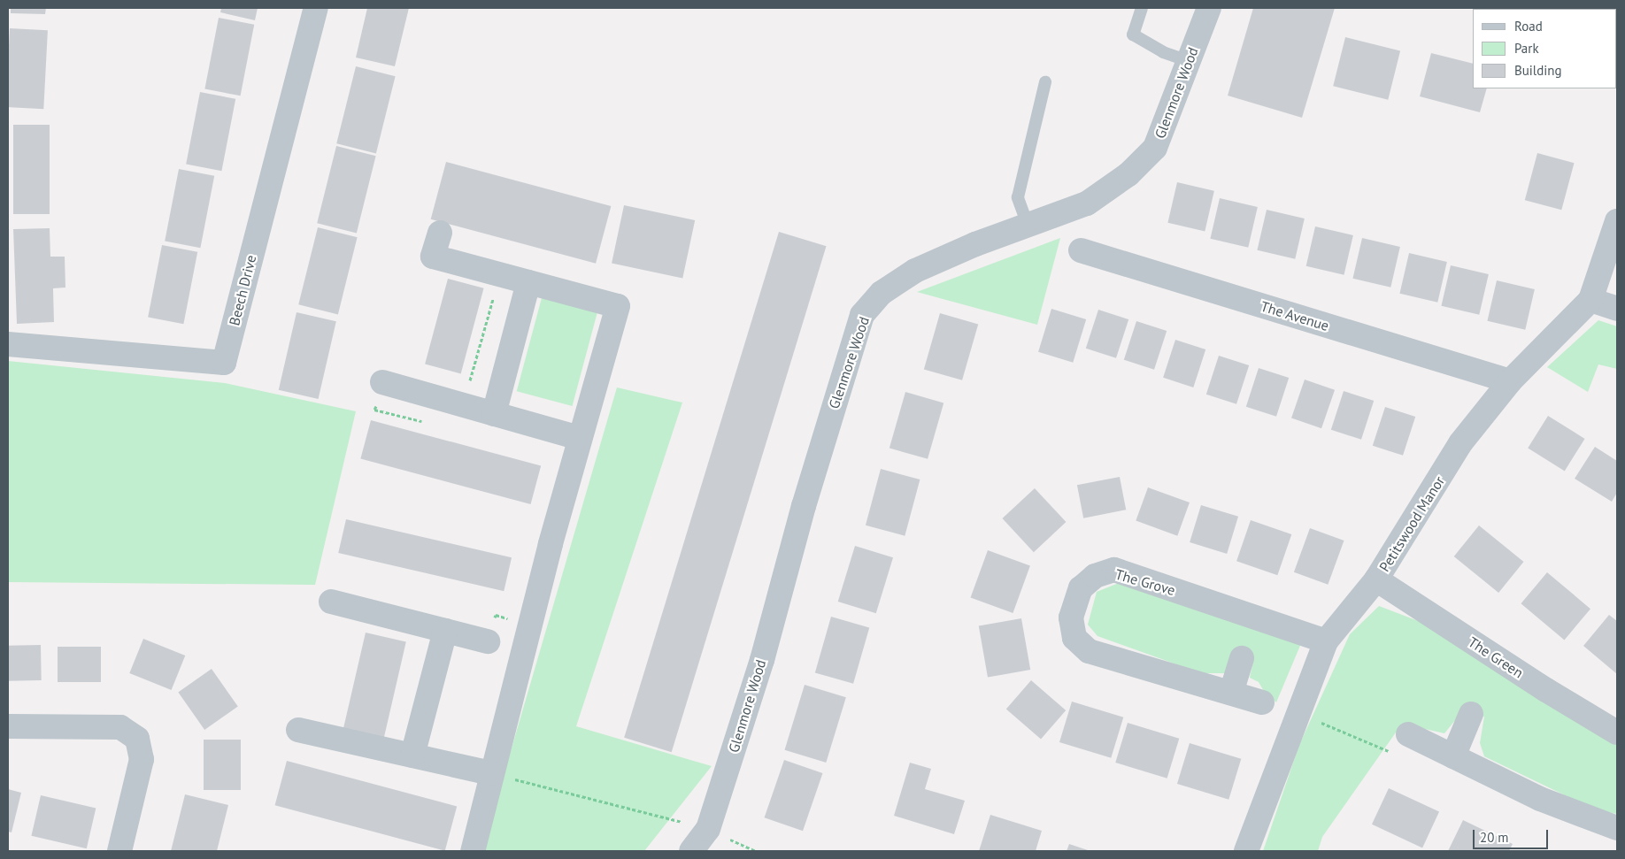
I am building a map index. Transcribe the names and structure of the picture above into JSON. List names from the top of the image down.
{
  "streets": {
    "street": [
      "Glenmore Wood",
      "Beech Drive",
      "The Avenue",
      "Petitswood Manor",
      "The Grove",
      "The Green"
    ]
  },
  "crossings": [
    ["The Avenue", "Petitswood Manor"],
    ["Petitswood Manor", "The Grove"],
    ["Petitswood Manor", "The Green"]
  ],
  "legend": ["Road", "Park", "Building"],
  "scale_bar": "20 m"
}
